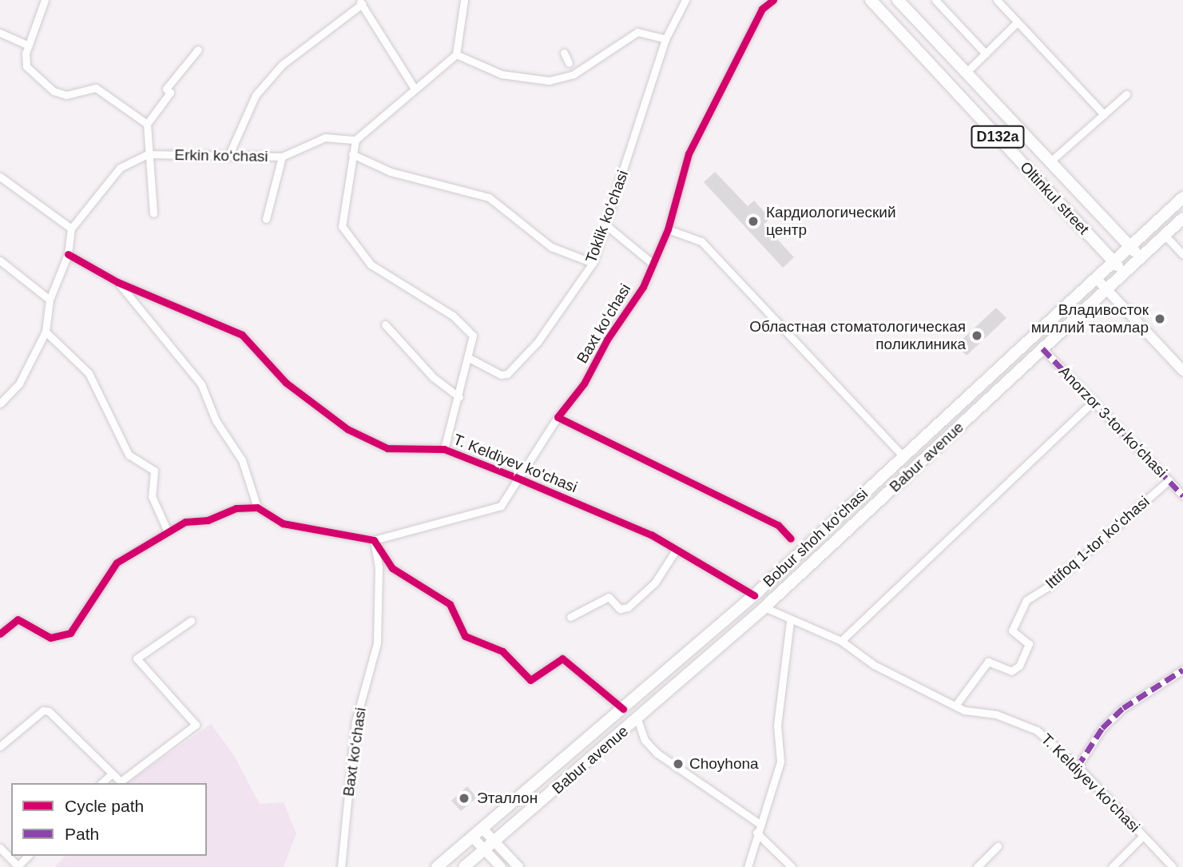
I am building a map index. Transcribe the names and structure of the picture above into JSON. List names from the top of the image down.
{
  "streets": {
    "main road": [
      "D132a",
      "Oltinkul street",
      "Babur avenue",
      "Bobur shoh ko'chasi"
    ],
    "street": [
      "Erkin koʻchasi",
      "Toklik koʻchasi",
      "Baxt koʻchasi",
      "Anorzor 3-tor koʻchasi",
      "T. Keldiyev ko'chasi",
      "Ittifoq 1-tor koʻchasi"
    ]
  },
  "crossings": [
    ["Oltinkul street", "Babur avenue"],
    ["Oltinkul street", "Bobur shoh ko'chasi"],
    ["Baxt koʻchasi", "T. Keldiyev ko'chasi"],
    ["Anorzor 3-tor koʻchasi", "Babur avenue"],
    ["Anorzor 3-tor koʻchasi", "Ittifoq 1-tor koʻchasi"],
    ["Babur avenue", "T. Keldiyev ko'chasi"],
    ["T. Keldiyev ko'chasi", "Bobur shoh ko'chasi"],
    ["T. Keldiyev ko'chasi", "Ittifoq 1-tor koʻchasi"]
  ],
  "places": [
    "Кардиологический центр",
    "Владивосток миллий таомлар",
    "Областная стоматологическая поликлиника",
    "Choyhona",
    "Эталлон"
  ],
  "legend": ["Cycle path", "Path"]
}
